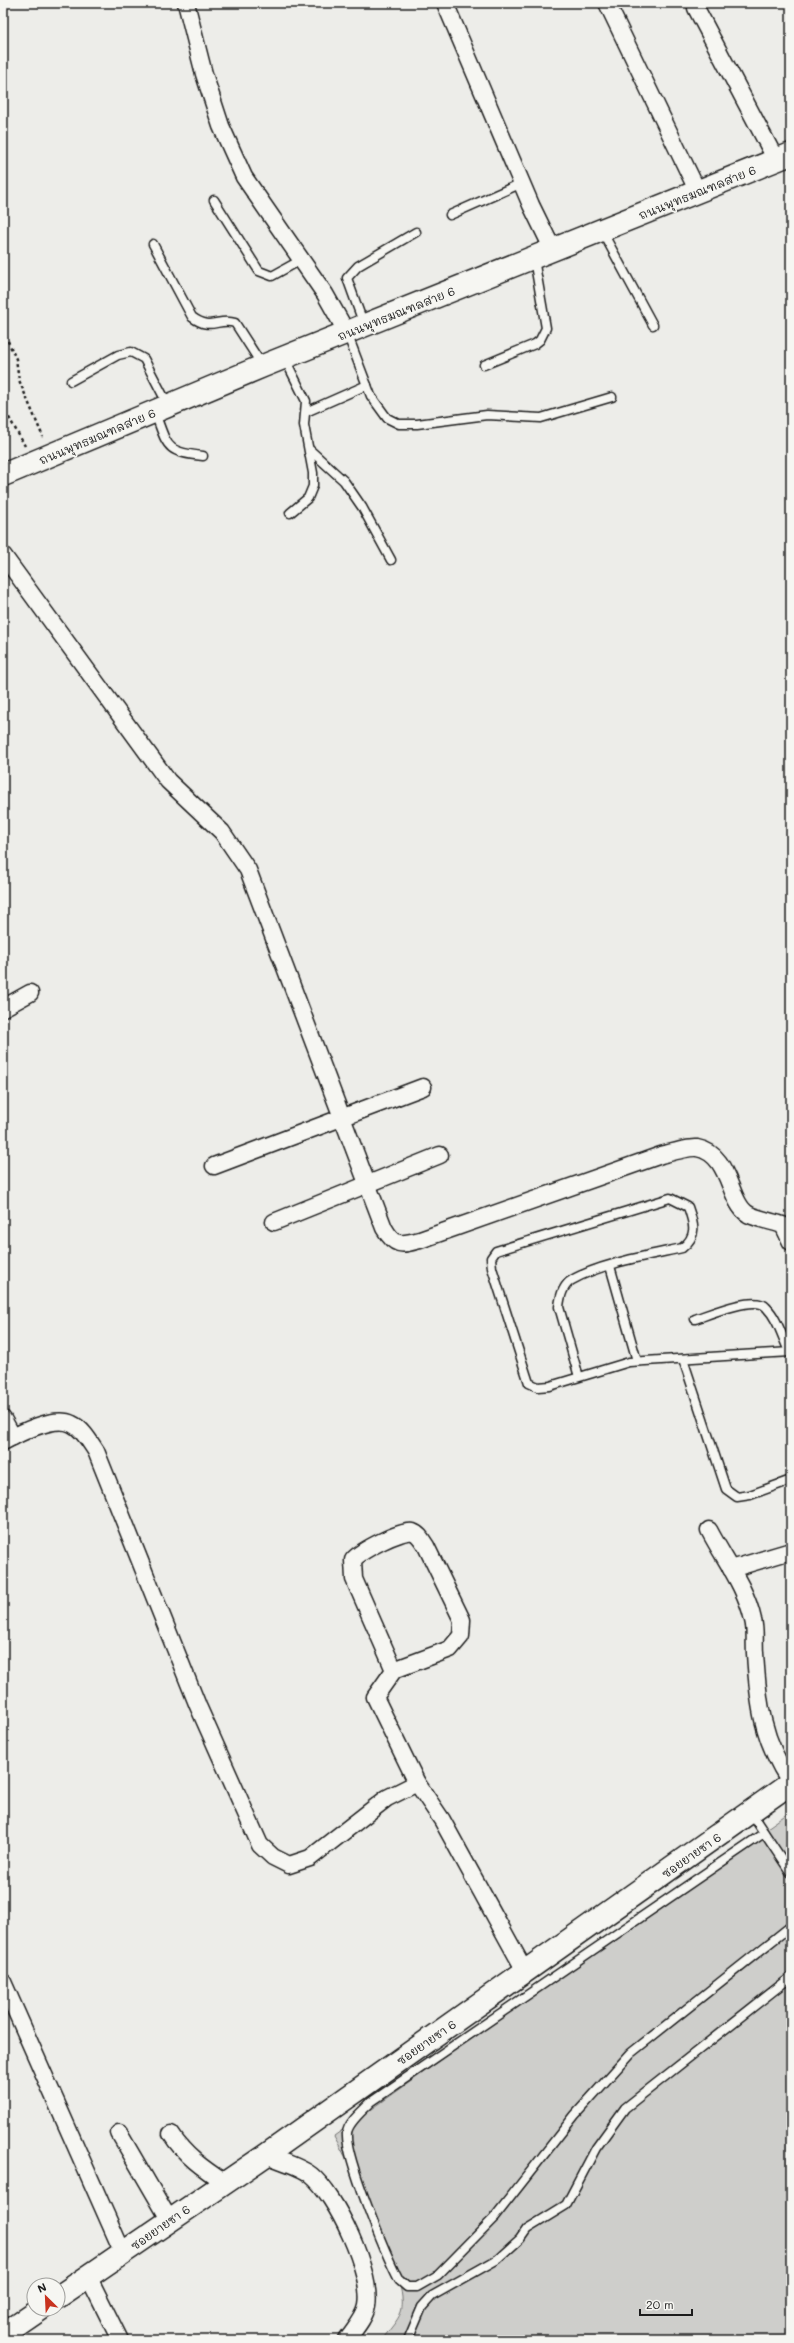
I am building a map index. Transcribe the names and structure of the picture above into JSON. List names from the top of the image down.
{
  "streets": {
    "street": ["ถนนพุทธมณฑลสาย 6", "ซอยยายชา 6"]
  },
  "scale_bar": "20 m",
  "north": "top left"
}
